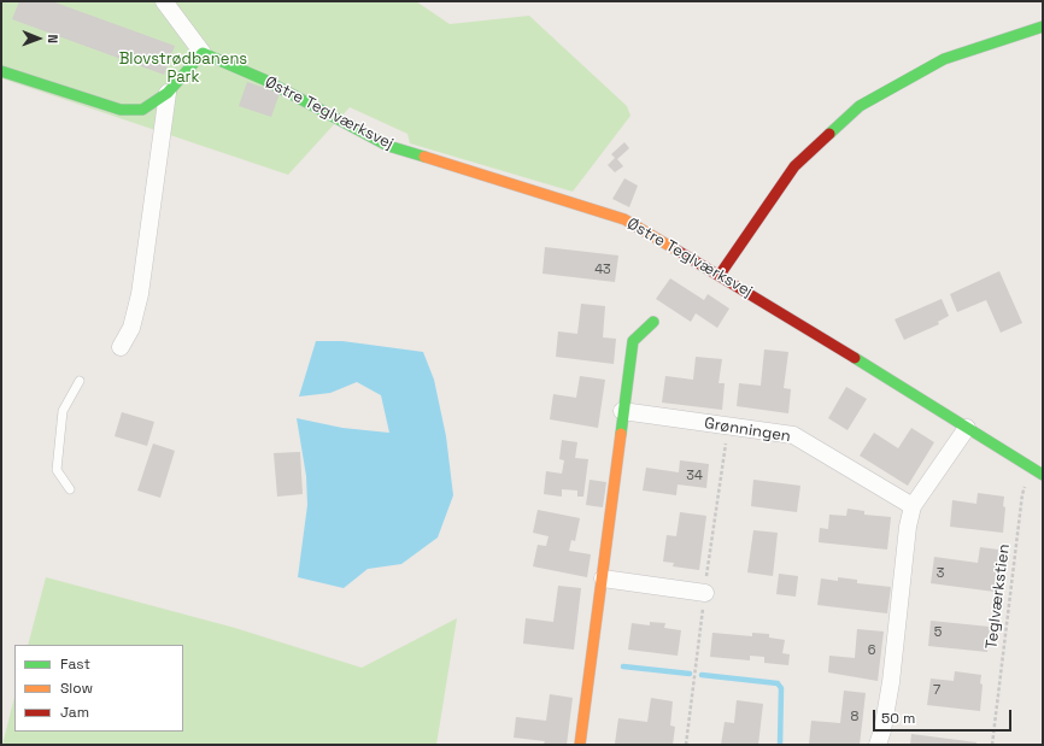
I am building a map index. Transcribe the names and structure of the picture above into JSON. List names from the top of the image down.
{
  "streets": {
    "street": ["Østre Teglværksvej", "Grønningen"],
    "path": ["Teglværkstien"]
  },
  "crossings": [
    ["Østre Teglværksvej", "Teglværkstien"]
  ],
  "parks": ["Blovstrødbanens Park"],
  "house_numbers": [
    "43",
    "34",
    "3",
    "5",
    "6",
    "7",
    "8"
  ],
  "legend": ["Fast", "Slow", "Jam"],
  "scale_bar": "50 m",
  "north": "right"
}
